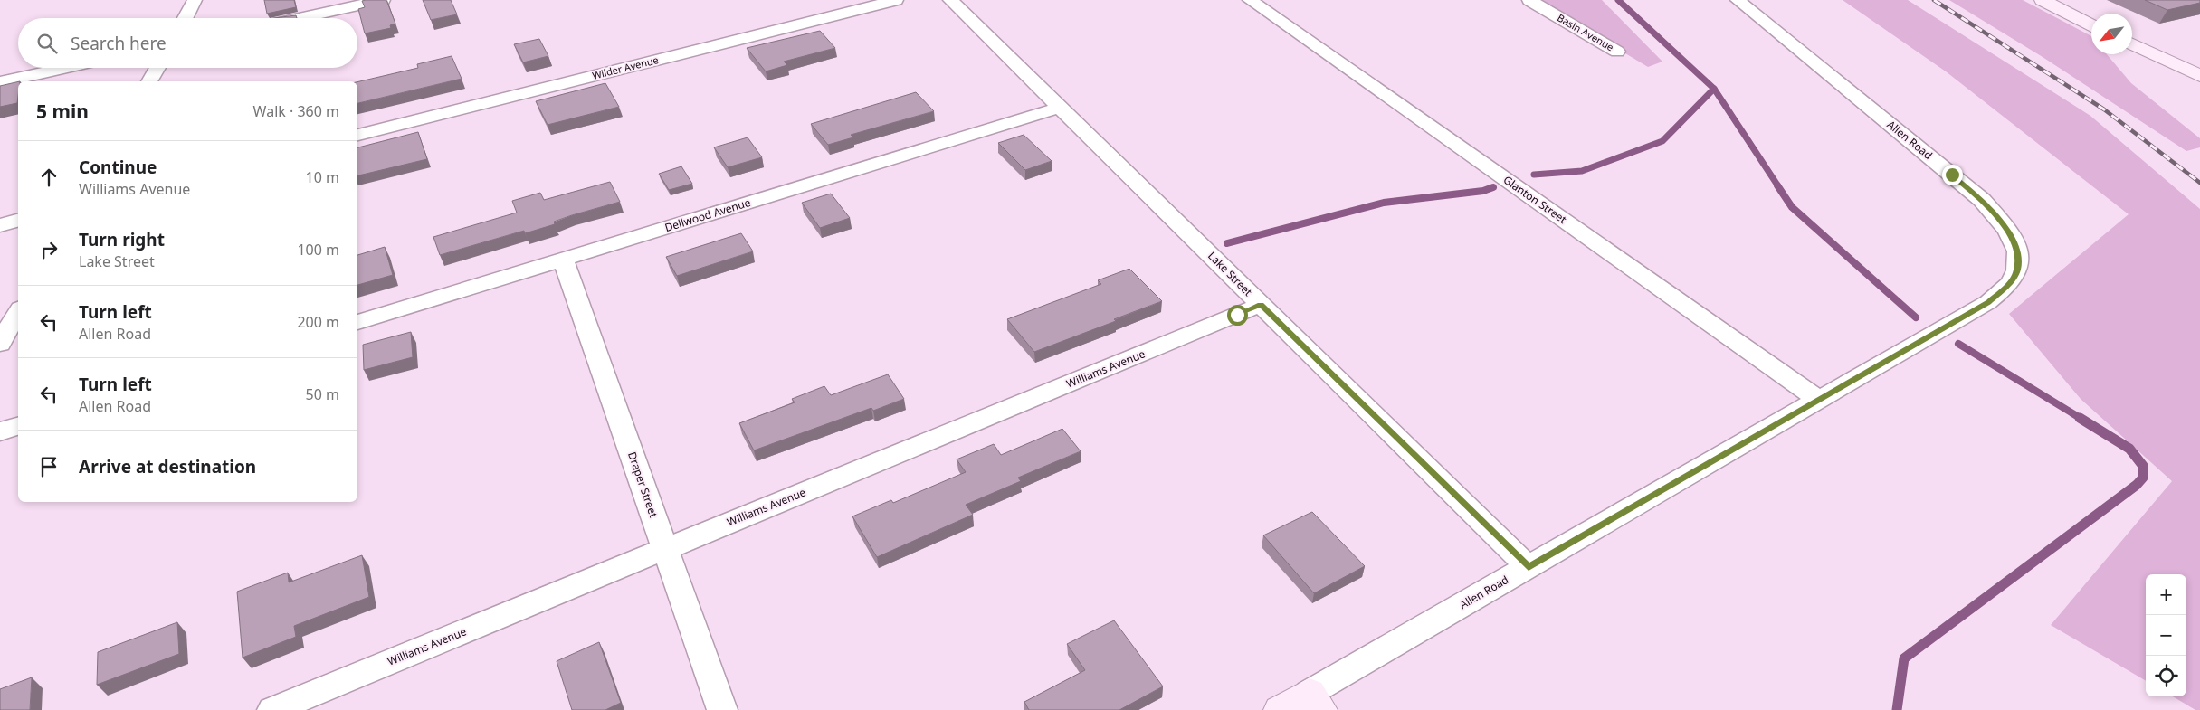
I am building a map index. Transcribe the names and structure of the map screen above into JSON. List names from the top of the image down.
{
  "streets": {
    "street": [
      "Basin Avenue",
      "Wilder Avenue",
      "Allen Road",
      "Glanton Street",
      "Dellwood Avenue",
      "Lake Street",
      "Williams Avenue",
      "Draper Street"
    ]
  },
  "crossings": [
    ["Allen Road", "Glanton Street"],
    ["Allen Road", "Lake Street"],
    ["Dellwood Avenue", "Lake Street"],
    ["Dellwood Avenue", "Draper Street"],
    ["Lake Street", "Williams Avenue"],
    ["Williams Avenue", "Draper Street"]
  ],
  "north": "bottom left",
  "page": {
    "search": "Search here",
    "heading": ["5 min", "Walk · 360 m"],
    "list": [
      ["Continue", "Williams Avenue", "10 m"],
      ["Turn right", "Lake Street", "100 m"],
      ["Turn left", "Allen Road", "200 m"],
      ["Turn left", "Allen Road", "50 m"],
      "Arrive at destination"
    ],
    "map_buttons": ["+", "−"]
  }
}
